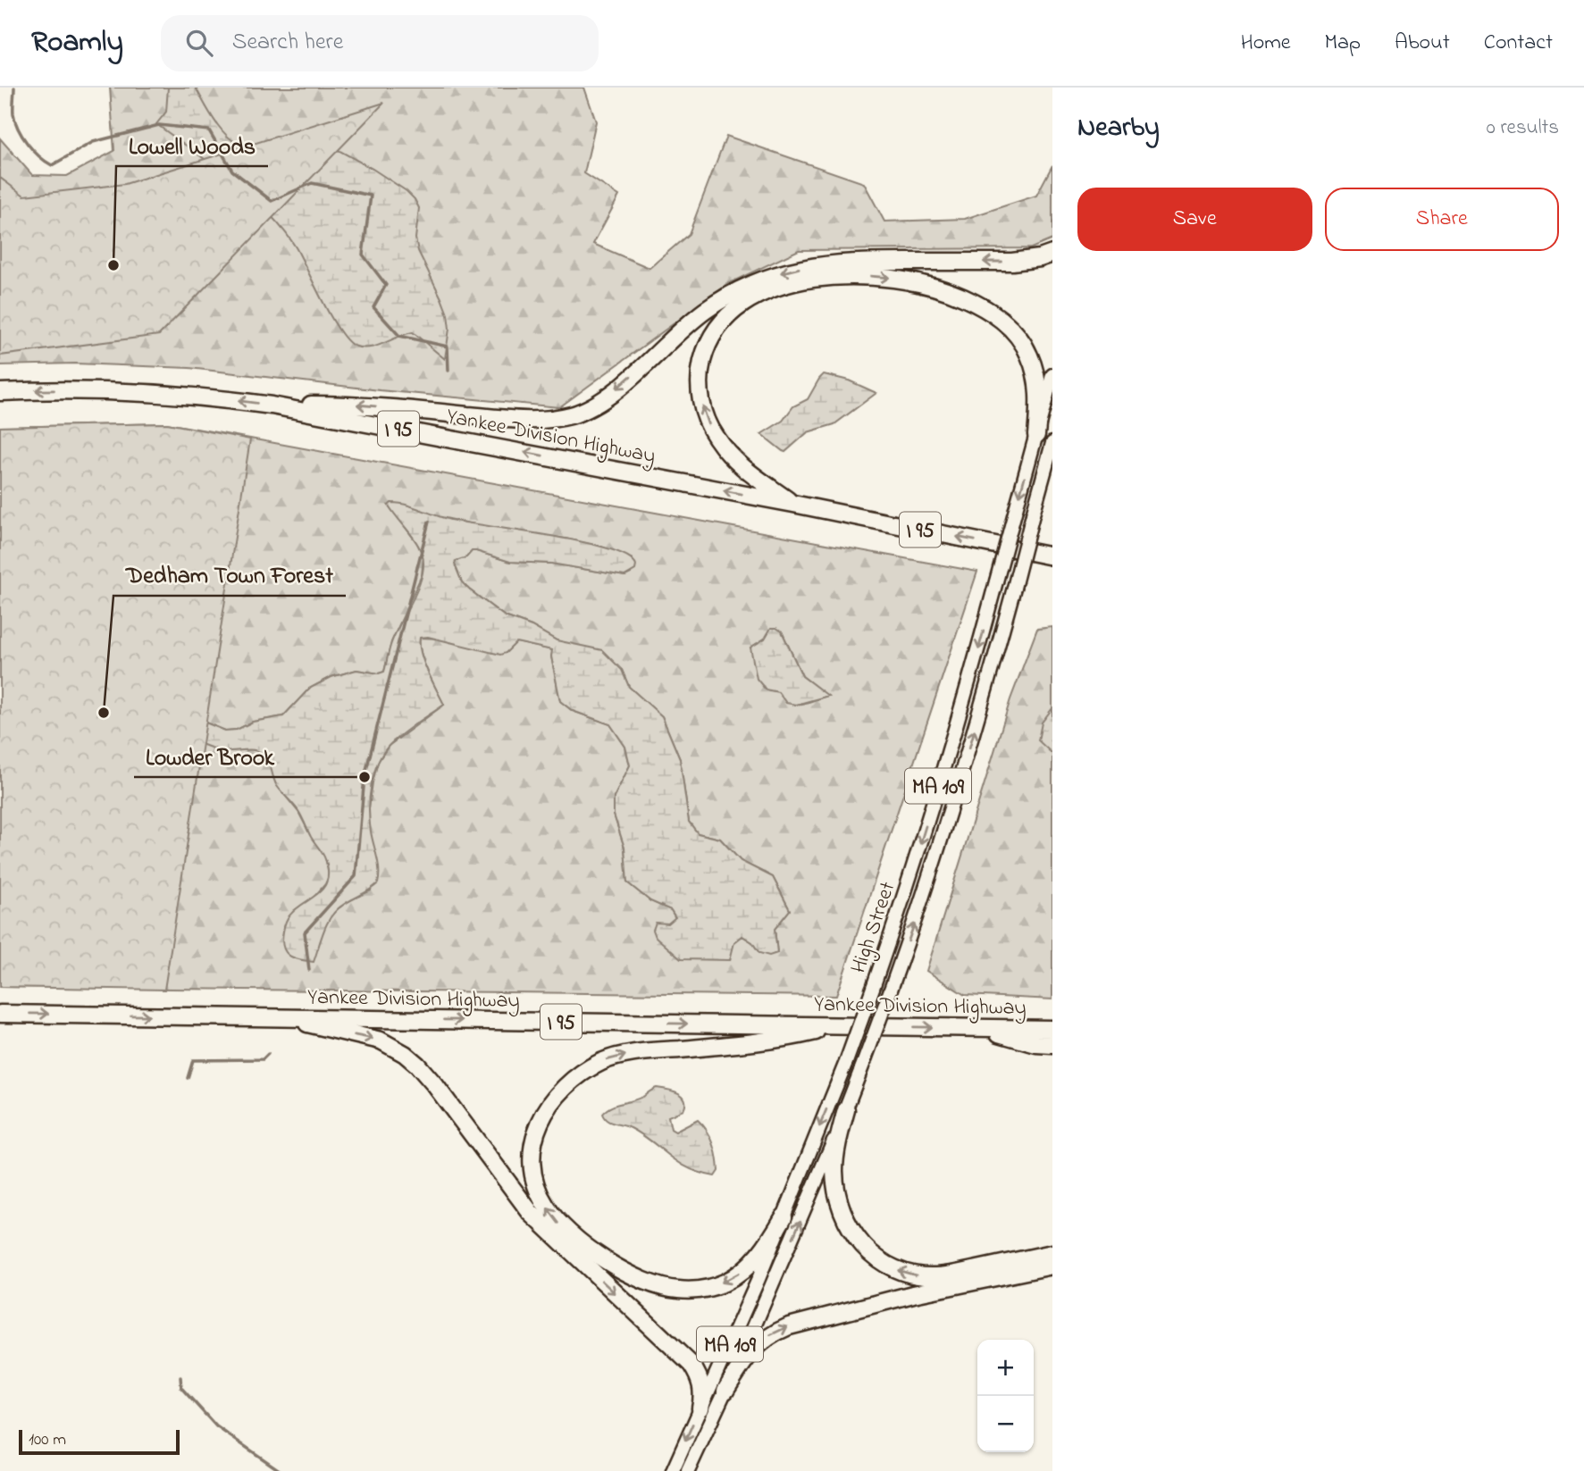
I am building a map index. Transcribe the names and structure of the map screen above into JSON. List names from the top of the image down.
{
  "streets": {
    "highway": ["I 95", "Yankee Division Highway"],
    "main road": ["MA 109", "High Street"]
  },
  "places": ["Lowell Woods", "Dedham Town Forest", "Lowder Brook"],
  "scale_bar": "100 m",
  "page": {
    "header": "Roamly",
    "search": "Search here",
    "nav": [
      "Home",
      "Map",
      "About",
      "Contact"
    ],
    "heading": ["Nearby", "0 results"],
    "buttons": ["Save", "Share"],
    "map_buttons": ["+", "−"],
    "scale": "100 m"
  }
}
